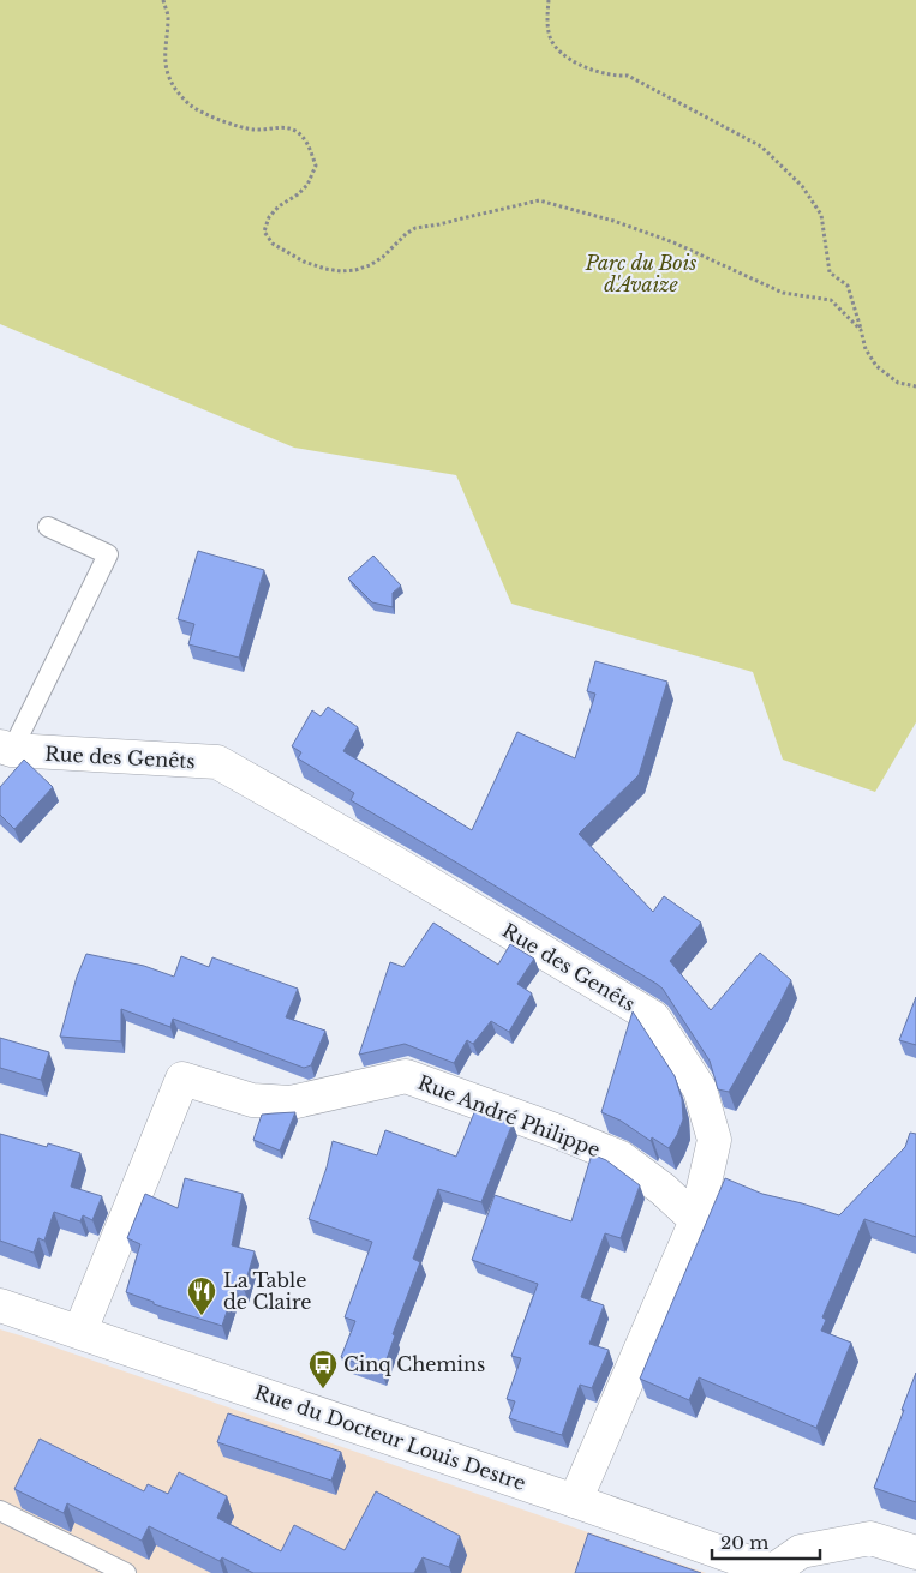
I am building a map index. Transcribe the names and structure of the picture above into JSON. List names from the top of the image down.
{
  "streets": {
    "street": ["Rue des Genêts", "Rue André Philippe", "Rue du Docteur Louis Destre"]
  },
  "crossings": [
    ["Rue des Genêts", "Rue André Philippe"],
    ["Rue des Genêts", "Rue du Docteur Louis Destre"],
    ["Rue André Philippe", "Rue du Docteur Louis Destre"]
  ],
  "parks": ["Parc du Bois d'Avaize"],
  "places": {
    "restaurant": ["La Table de Claire"],
    "bus stop": ["Cinq Chemins"]
  },
  "scale_bar": "20 m"
}
